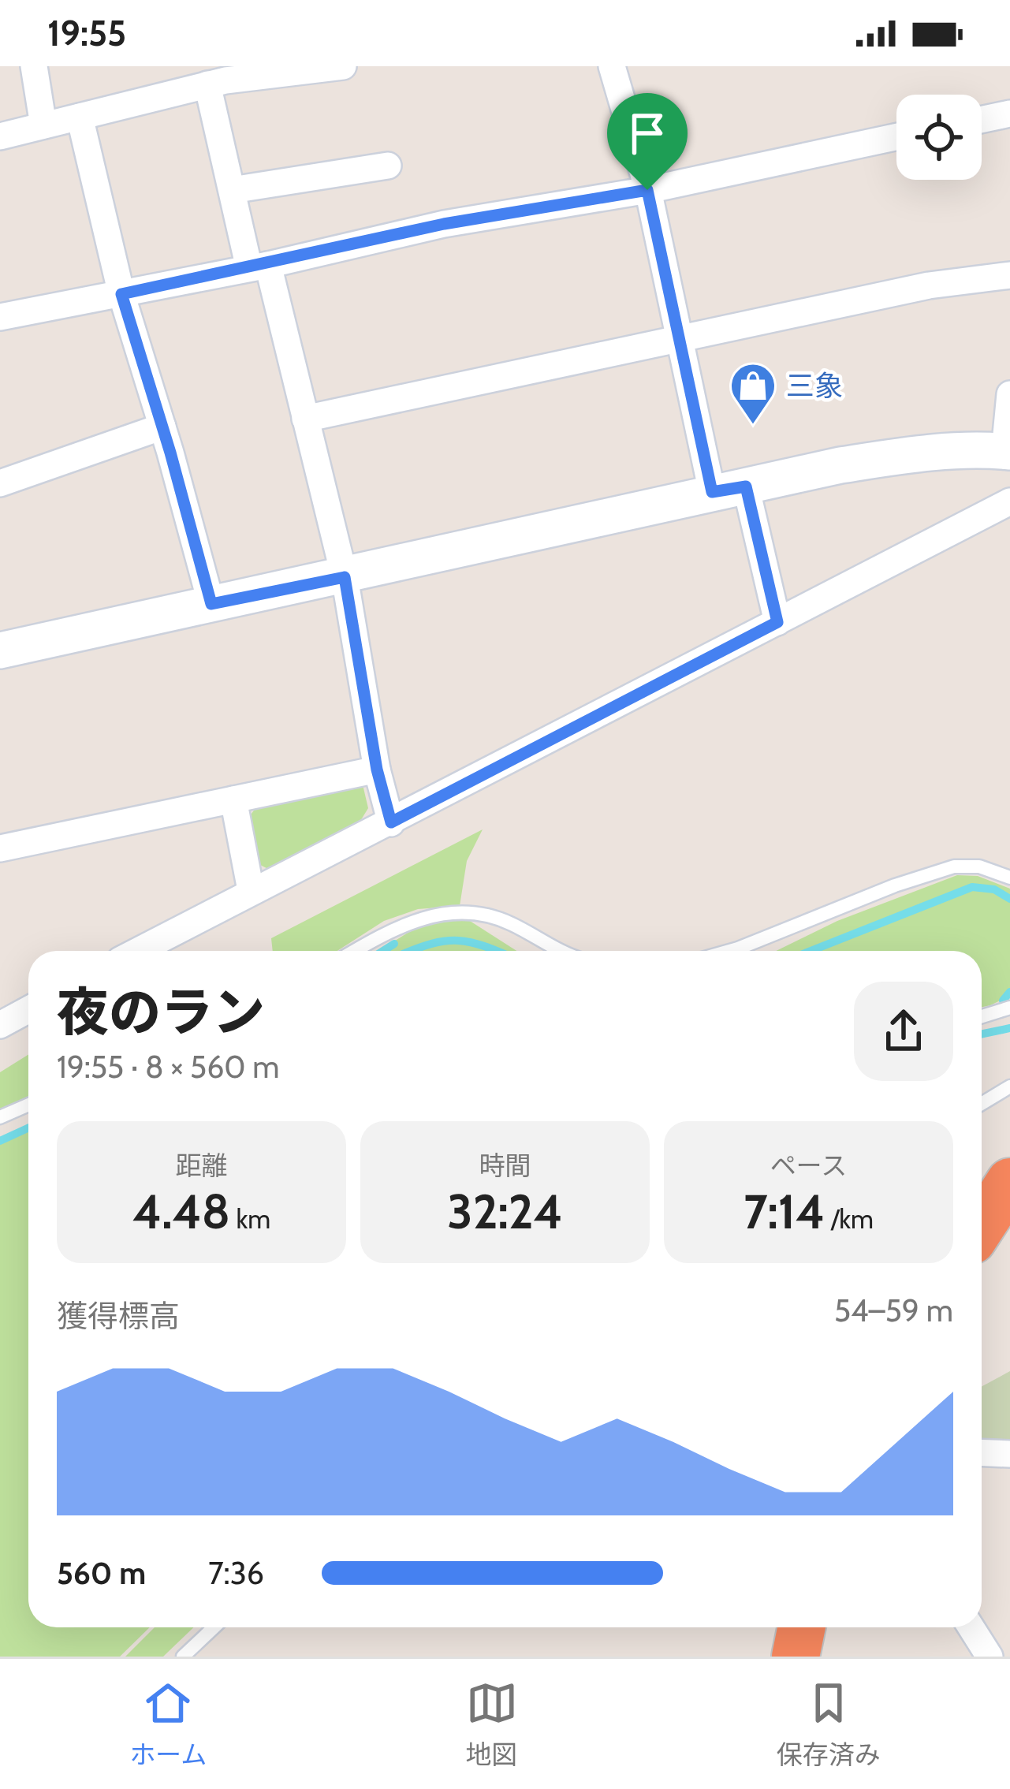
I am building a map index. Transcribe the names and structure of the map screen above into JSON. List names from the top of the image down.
{
  "places": {
    "shop": ["三象"]
  },
  "page": {
    "status": "19:55",
    "heading": ["夜のラン", "19:55 · 8 × 560 m"],
    "stats": [
      ["距離", "4.48 km"],
      ["時間", "32:24"],
      ["ペース", "7:14 /km"]
    ],
    "chart": ["獲得標高", "54–59 m"],
    "list": [
      {
        "name": "560 m",
        "note": "7:36"
      }
    ],
    "tabs": ["ホーム", "地図", "保存済み"]
  }
}
